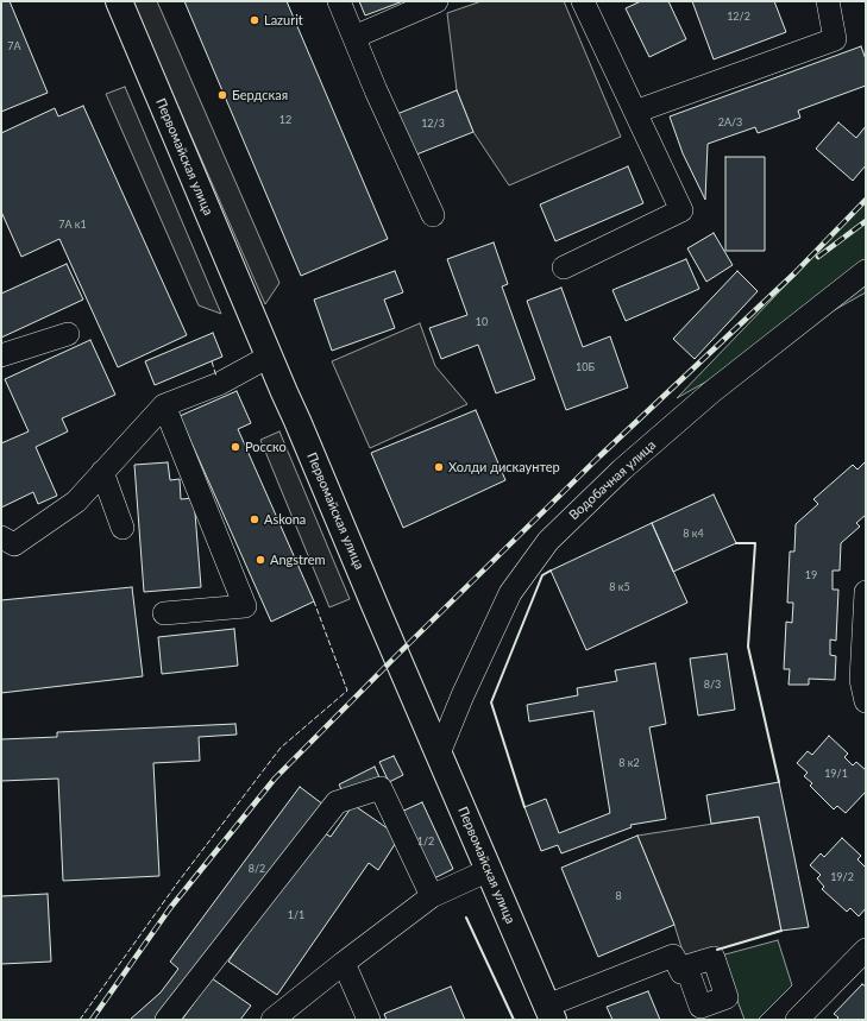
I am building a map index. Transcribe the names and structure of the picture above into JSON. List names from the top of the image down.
{
  "streets": {
    "main road": ["Первомайская улица"],
    "street": ["Водобачная улица"]
  },
  "crossings": [
    ["Первомайская улица", "Водобачная улица"]
  ],
  "places": [
    "Lazurit",
    "Бердская",
    "Росско",
    "Холди дискаунтер",
    "Askona",
    "Angstrem"
  ],
  "house_numbers": [
    "12/2",
    "7А",
    "12",
    "2А/3",
    "12/3",
    "7А к1",
    "10",
    "10Б",
    "8 к4",
    "19",
    "8 к5",
    "8/3",
    "8 к2",
    "19/1",
    "1/2",
    "8/2",
    "19/2",
    "8",
    "1/1"
  ]
}
